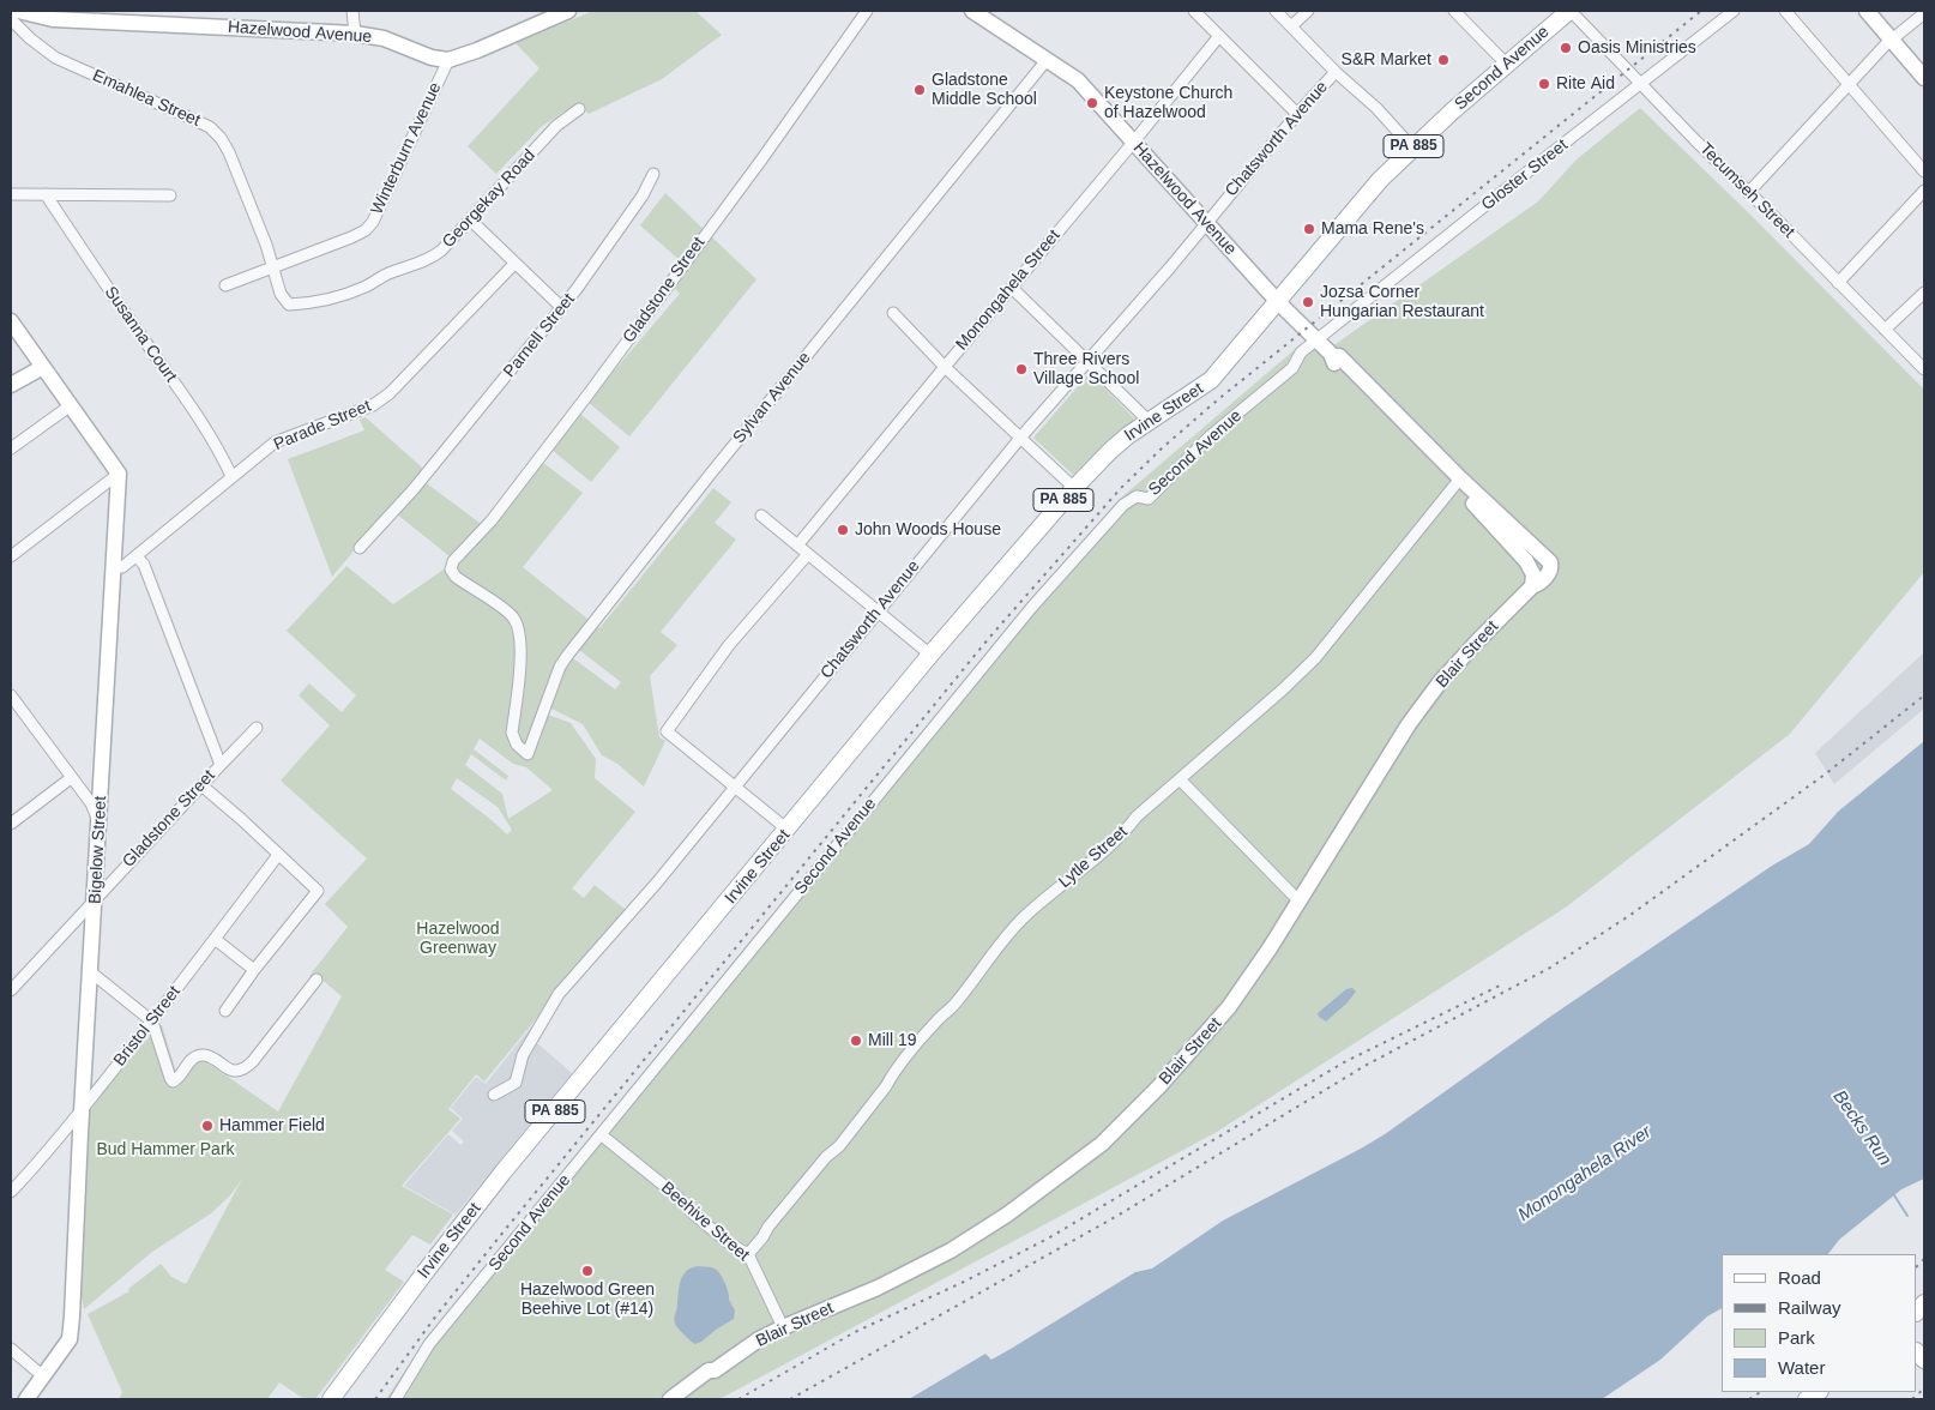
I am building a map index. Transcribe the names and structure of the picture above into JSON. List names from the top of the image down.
{
  "streets": {
    "main road": ["Second Avenue", "PA 885", "Irvine Street"],
    "street": [
      "Hazelwood Avenue",
      "Emahlea Street",
      "Chatsworth Avenue",
      "Winterburn Avenue",
      "Gloster Street",
      "Tecumseh Street",
      "Georgekay Road",
      "Gladstone Street",
      "Monongahela Street",
      "Susanna Court",
      "Parnell Street",
      "Sylvan Avenue",
      "Parade Street",
      "Blair Street",
      "Bigelow Street",
      "Lytle Street",
      "Bristol Street",
      "Beehive Street"
    ]
  },
  "crossings": [
    ["Hazelwood Avenue", "Second Avenue"],
    ["Hazelwood Avenue", "Chatsworth Avenue"],
    ["Hazelwood Avenue", "Winterburn Avenue"],
    ["Hazelwood Avenue", "Gloster Street"],
    ["Hazelwood Avenue", "Monongahela Street"],
    ["Hazelwood Avenue", "Sylvan Avenue"],
    ["Hazelwood Avenue", "Blair Street"],
    ["Hazelwood Avenue", "Lytle Street"],
    ["Second Avenue", "Gloster Street"],
    ["Second Avenue", "Tecumseh Street"],
    ["Second Avenue", "Irvine Street"],
    ["Second Avenue", "Beehive Street"],
    ["Emahlea Street", "Winterburn Avenue"],
    ["Emahlea Street", "Georgekay Road"],
    ["Gloster Street", "Tecumseh Street"],
    ["Gladstone Street", "Sylvan Avenue"],
    ["Gladstone Street", "Bigelow Street"],
    ["Susanna Court", "Parade Street"],
    ["Parade Street", "Bigelow Street"],
    ["Blair Street", "Beehive Street"],
    ["Bigelow Street", "Bristol Street"],
    ["Lytle Street", "Beehive Street"]
  ],
  "water": ["Becks Run", "Monongahela River"],
  "parks": ["Hazelwood Greenway", "Bud Hammer Park"],
  "places": [
    "Oasis Ministries",
    "S&R Market",
    "Rite Aid",
    "Gladstone Middle School",
    "Keystone Church of Hazelwood",
    "Mama Rene's",
    "Jozsa Corner Hungarian Restaurant",
    "Three Rivers Village School",
    "John Woods House",
    "Mill 19",
    "Hammer Field",
    "Hazelwood Green Beehive Lot (#14)"
  ],
  "legend": [
    "Road",
    "Railway",
    "Park",
    "Water"
  ]
}
